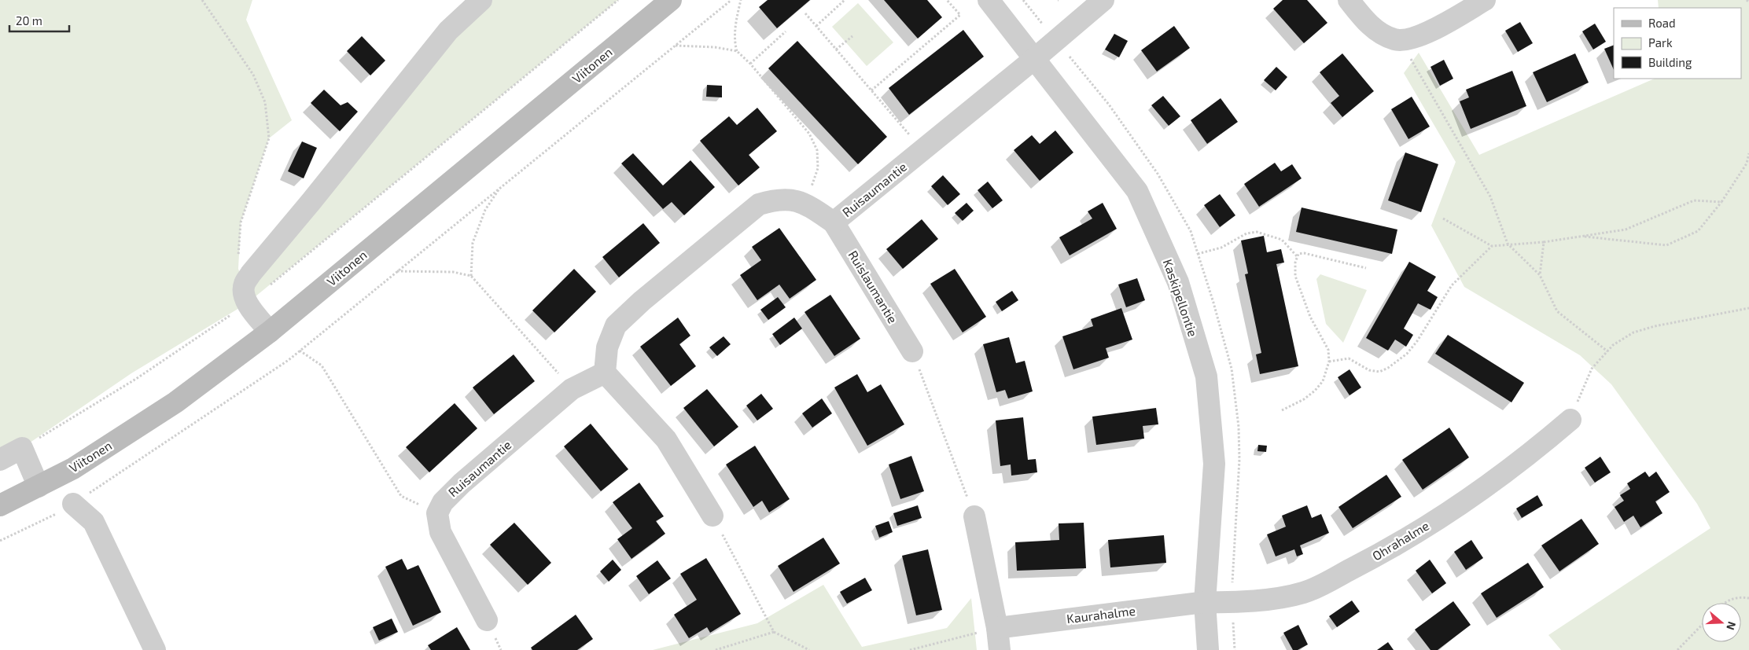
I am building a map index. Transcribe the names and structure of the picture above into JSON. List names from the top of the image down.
{
  "streets": {
    "main road": ["Viitonen"],
    "street": [
      "Ruisaumantie",
      "Ruislaumantie",
      "Kaskipellontie",
      "Ohrahalme",
      "Kaurahalme"
    ]
  },
  "crossings": [
    ["Ruisaumantie", "Ruislaumantie"],
    ["Ruisaumantie", "Kaskipellontie"],
    ["Kaskipellontie", "Ohrahalme"],
    ["Kaskipellontie", "Kaurahalme"],
    ["Ohrahalme", "Kaurahalme"]
  ],
  "legend": ["Road", "Park", "Building"],
  "scale_bar": "20 m",
  "north": "right"
}
